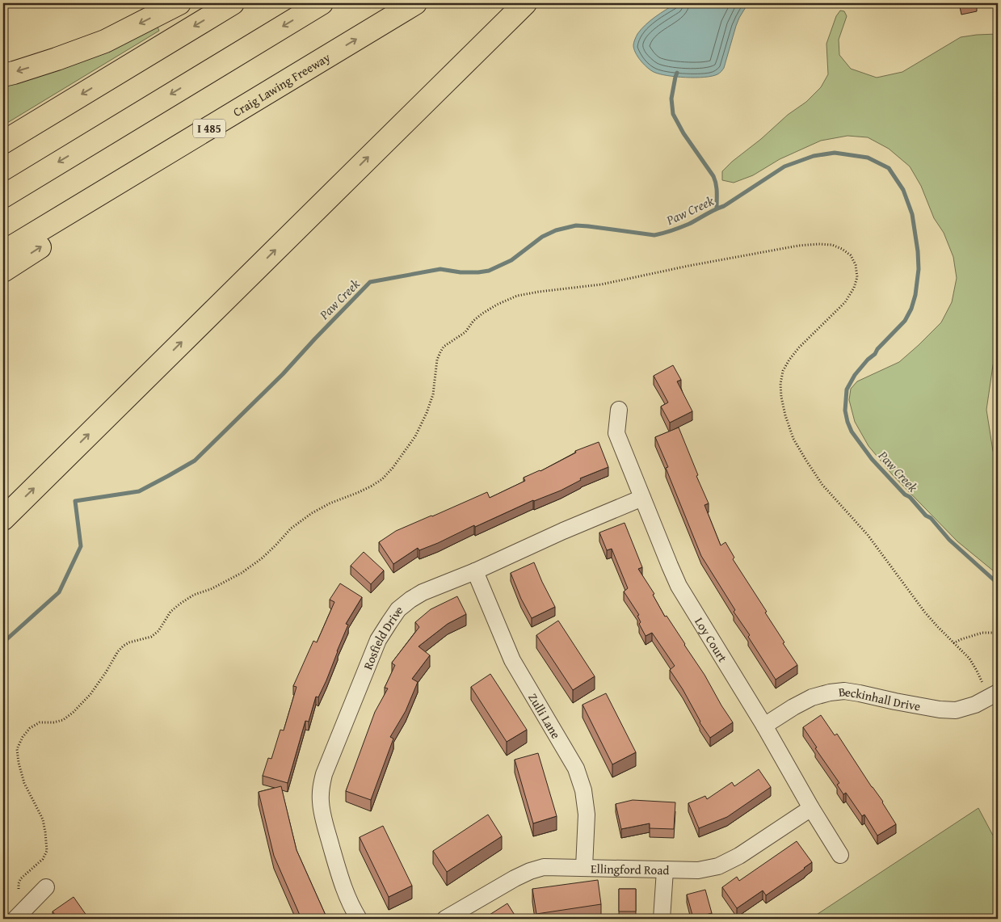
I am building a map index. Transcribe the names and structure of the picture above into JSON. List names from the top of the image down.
{
  "streets": {
    "highway": ["Craig Lawing Freeway", "I 485"],
    "street": [
      "Rosfield Drive",
      "Loy Court",
      "Beckinhall Drive",
      "Zulli Lane",
      "Ellingford Road"
    ]
  },
  "crossings": [
    ["Rosfield Drive", "Loy Court"],
    ["Rosfield Drive", "Zulli Lane"],
    ["Loy Court", "Beckinhall Drive"],
    ["Loy Court", "Ellingford Road"],
    ["Zulli Lane", "Ellingford Road"]
  ],
  "water": ["Paw Creek"]
}
